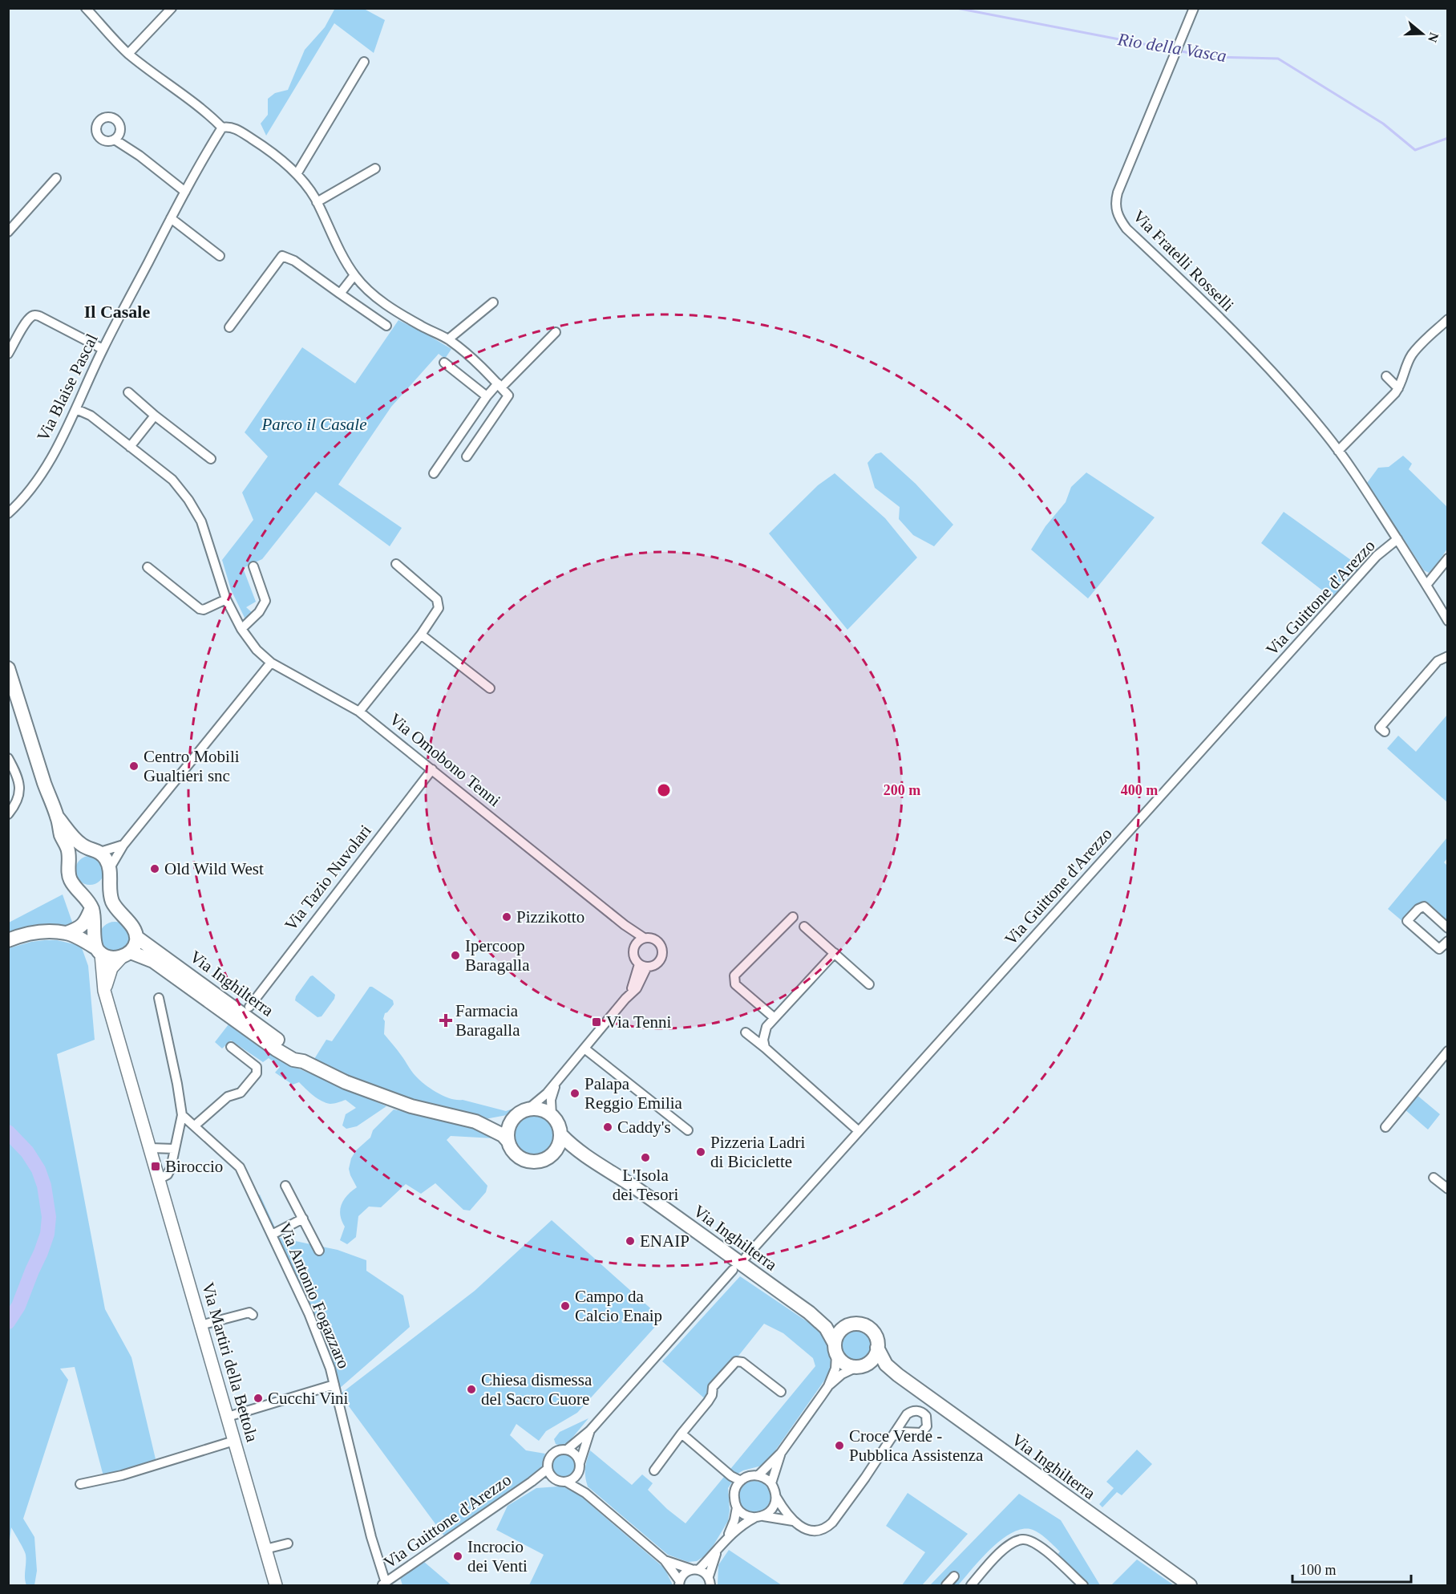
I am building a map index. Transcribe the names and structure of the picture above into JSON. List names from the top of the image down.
{
  "streets": {
    "main road": ["Via Inghilterra", "Via Martiri della Bettola"],
    "street": [
      "Via Fratelli Rosselli",
      "Via Blaise Pascal",
      "Via Guittone d'Arezzo",
      "Via Omobono Tenni",
      "Via Tazio Nuvolari",
      "Via Antonio Fogazzaro"
    ]
  },
  "crossings": [
    ["Via Fratelli Rosselli", "Via Guittone d'Arezzo"],
    ["Via Blaise Pascal", "Via Omobono Tenni"],
    ["Via Guittone d'Arezzo", "Via Antonio Fogazzaro"],
    ["Via Omobono Tenni", "Via Tazio Nuvolari"],
    ["Via Omobono Tenni", "Via Inghilterra"]
  ],
  "districts": ["Il Casale"],
  "water": ["Rio della Vasca"],
  "parks": ["Parco il Casale"],
  "places": {
    "other": [
      "Centro Mobili Gualtieri snc",
      "Old Wild West",
      "Pizzikotto",
      "Ipercoop Baragalla",
      "Palapa Reggio Emilia",
      "Caddy's",
      "Pizzeria Ladri di Biciclette",
      "L'Isola dei Tesori",
      "ENAIP",
      "Campo da Calcio Enaip",
      "Chiesa dismessa del Sacro Cuore",
      "Cucchi Vini",
      "Croce Verde - Pubblica Assistenza",
      "Incrocio dei Venti"
    ],
    "health": ["Farmacia Baragalla"],
    "transit": ["Via Tenni", "Biroccio"]
  },
  "scale_bar": "100 m",
  "north": "right",
  "rings": ["200 m", "400 m"]
}
